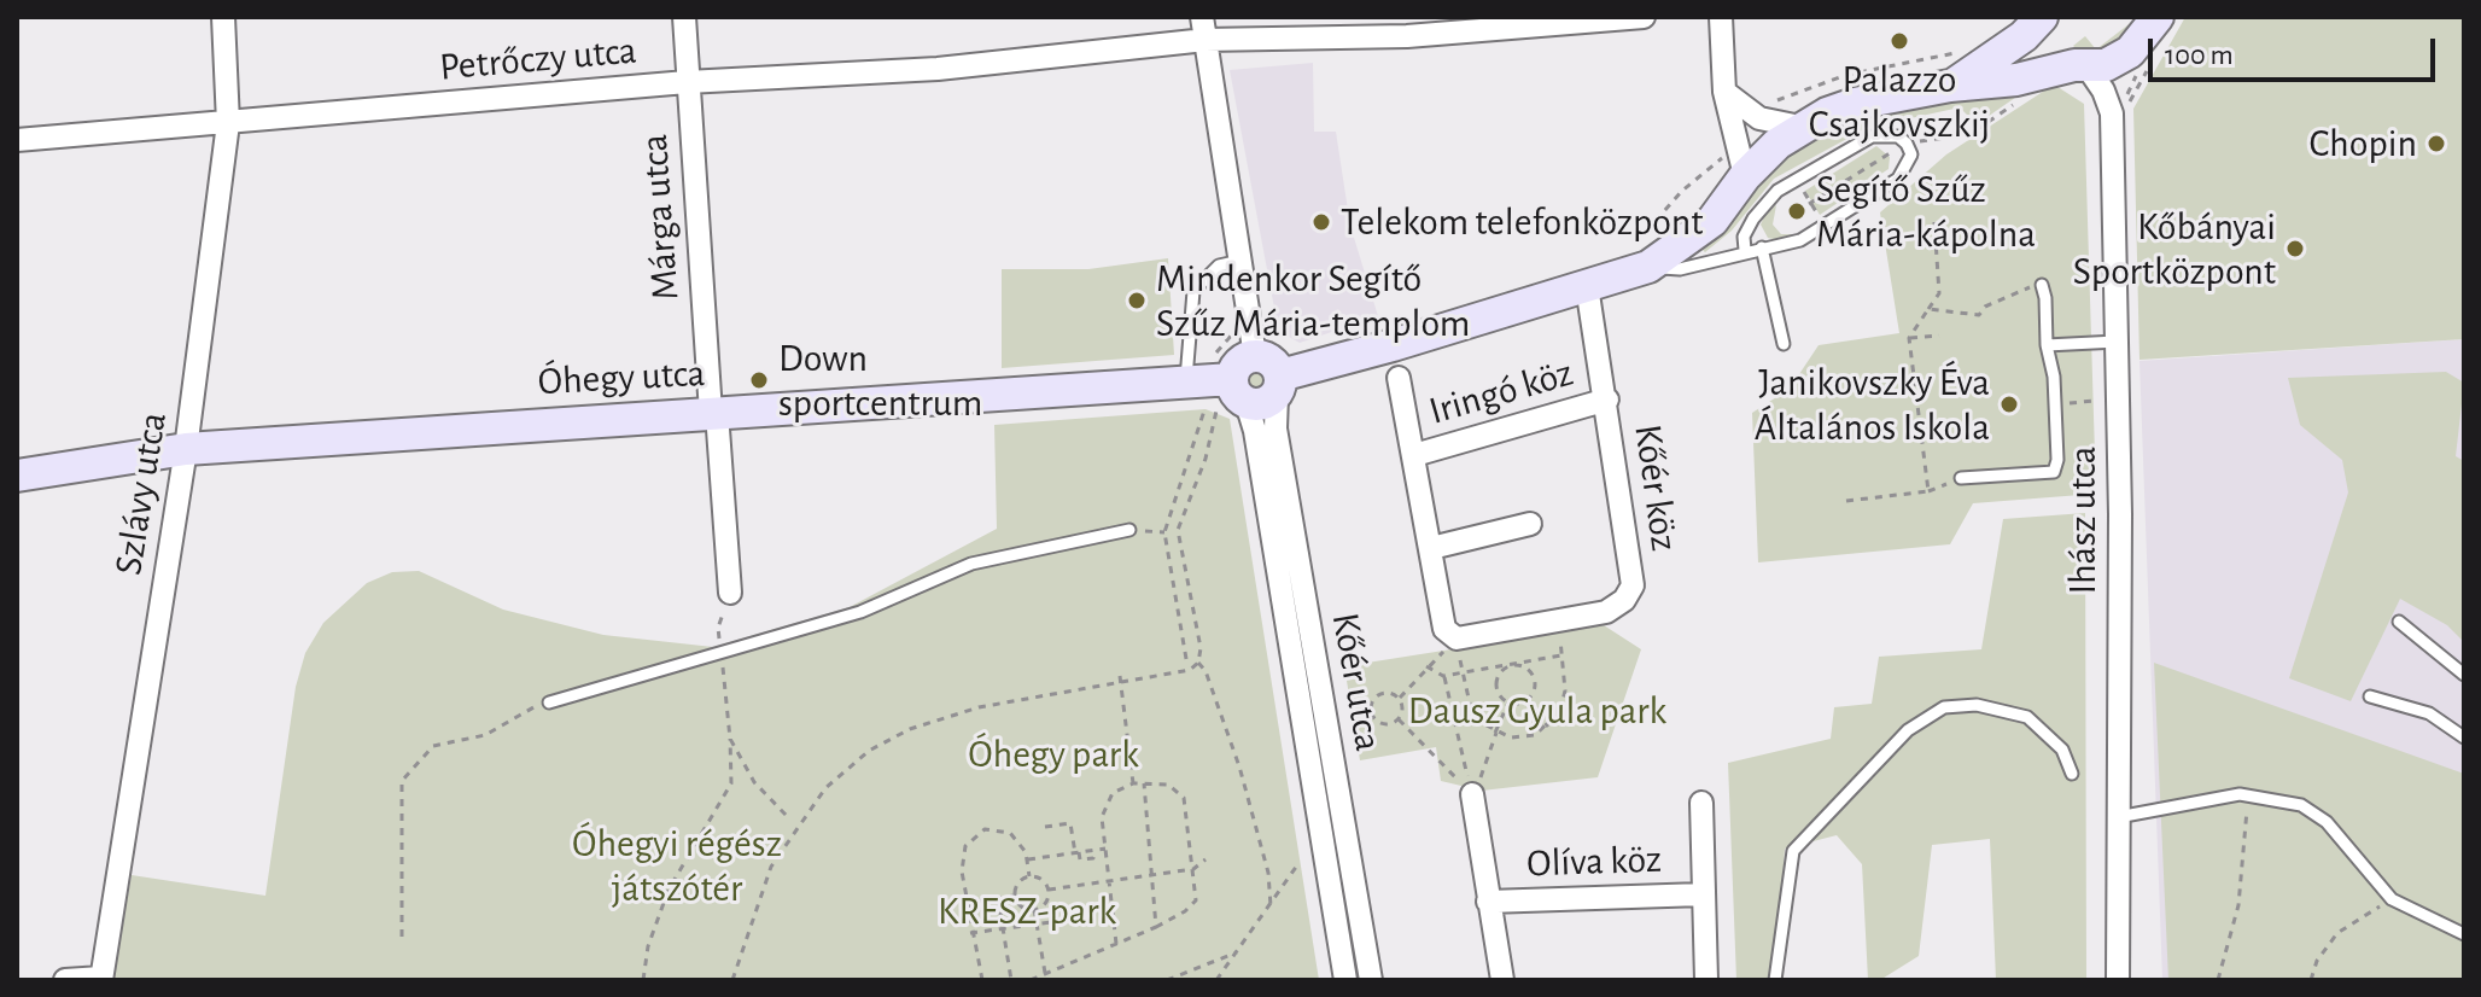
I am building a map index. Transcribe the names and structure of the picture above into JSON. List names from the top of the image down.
{
  "streets": {
    "street": [
      "Petrőczy utca",
      "Márga utca",
      "Óhegy utca",
      "Iringó köz",
      "Kőér köz",
      "Szlávy utca",
      "Ihász utca",
      "Kőér utca",
      "Olíva köz"
    ]
  },
  "crossings": [
    ["Petrőczy utca", "Márga utca"],
    ["Petrőczy utca", "Szlávy utca"],
    ["Petrőczy utca", "Kőér utca"],
    ["Márga utca", "Óhegy utca"],
    ["Óhegy utca", "Kőér köz"],
    ["Óhegy utca", "Szlávy utca"],
    ["Óhegy utca", "Ihász utca"],
    ["Óhegy utca", "Kőér utca"],
    ["Iringó köz", "Kőér köz"]
  ],
  "parks": [
    "Dausz Gyula park",
    "Óhegy park",
    "Óhegyi régész játszótér",
    "KRESZ-park"
  ],
  "places": [
    "Palazzo Csajkovszkij",
    "Chopin",
    "Segítő Szűz Mária-kápolna",
    "Telekom telefonközpont",
    "Kőbányai Sportközpont",
    "Mindenkor Segítő Szűz Mária-templom",
    "Down sportcentrum",
    "Janikovszky Éva Általános Iskola"
  ],
  "scale_bar": "100 m"
}
